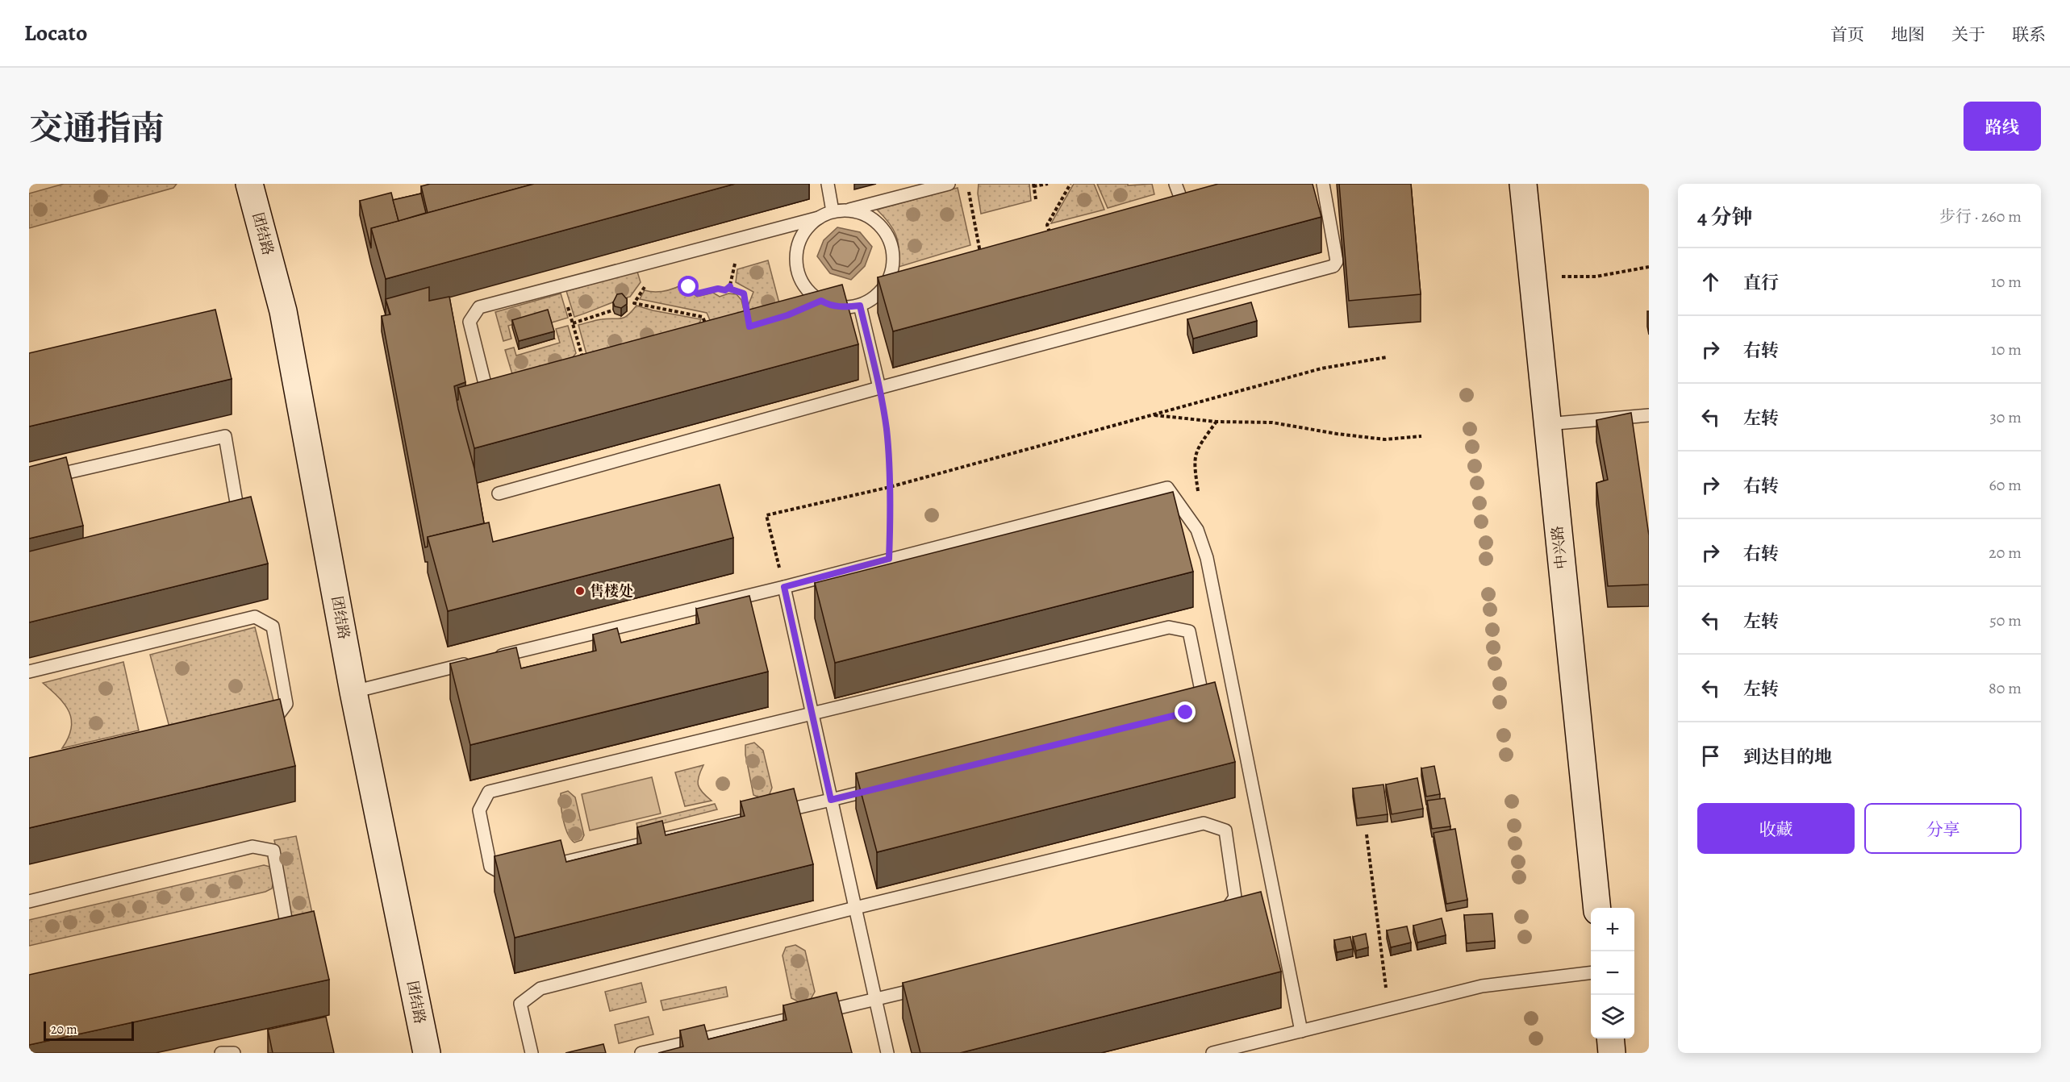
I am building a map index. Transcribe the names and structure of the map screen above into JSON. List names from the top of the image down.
{
  "streets": {
    "street": ["团结路", "中兴路"]
  },
  "places": ["售楼处"],
  "scale_bar": "20 m",
  "page": {
    "header": "Locato",
    "nav": [
      "首页",
      "地图",
      "关于",
      "联系"
    ],
    "title": "交通指南",
    "buttons": [
      "路线",
      ["收藏", "分享"]
    ],
    "heading": ["4 分钟", "步行 · 260 m"],
    "list": [
      ["直行", "10 m"],
      ["右转", "10 m"],
      ["左转", "30 m"],
      ["右转", "60 m"],
      ["右转", "20 m"],
      ["左转", "50 m"],
      ["左转", "80 m"],
      "到达目的地"
    ],
    "map_buttons": ["+", "−"],
    "scale": "20 m"
  }
}
